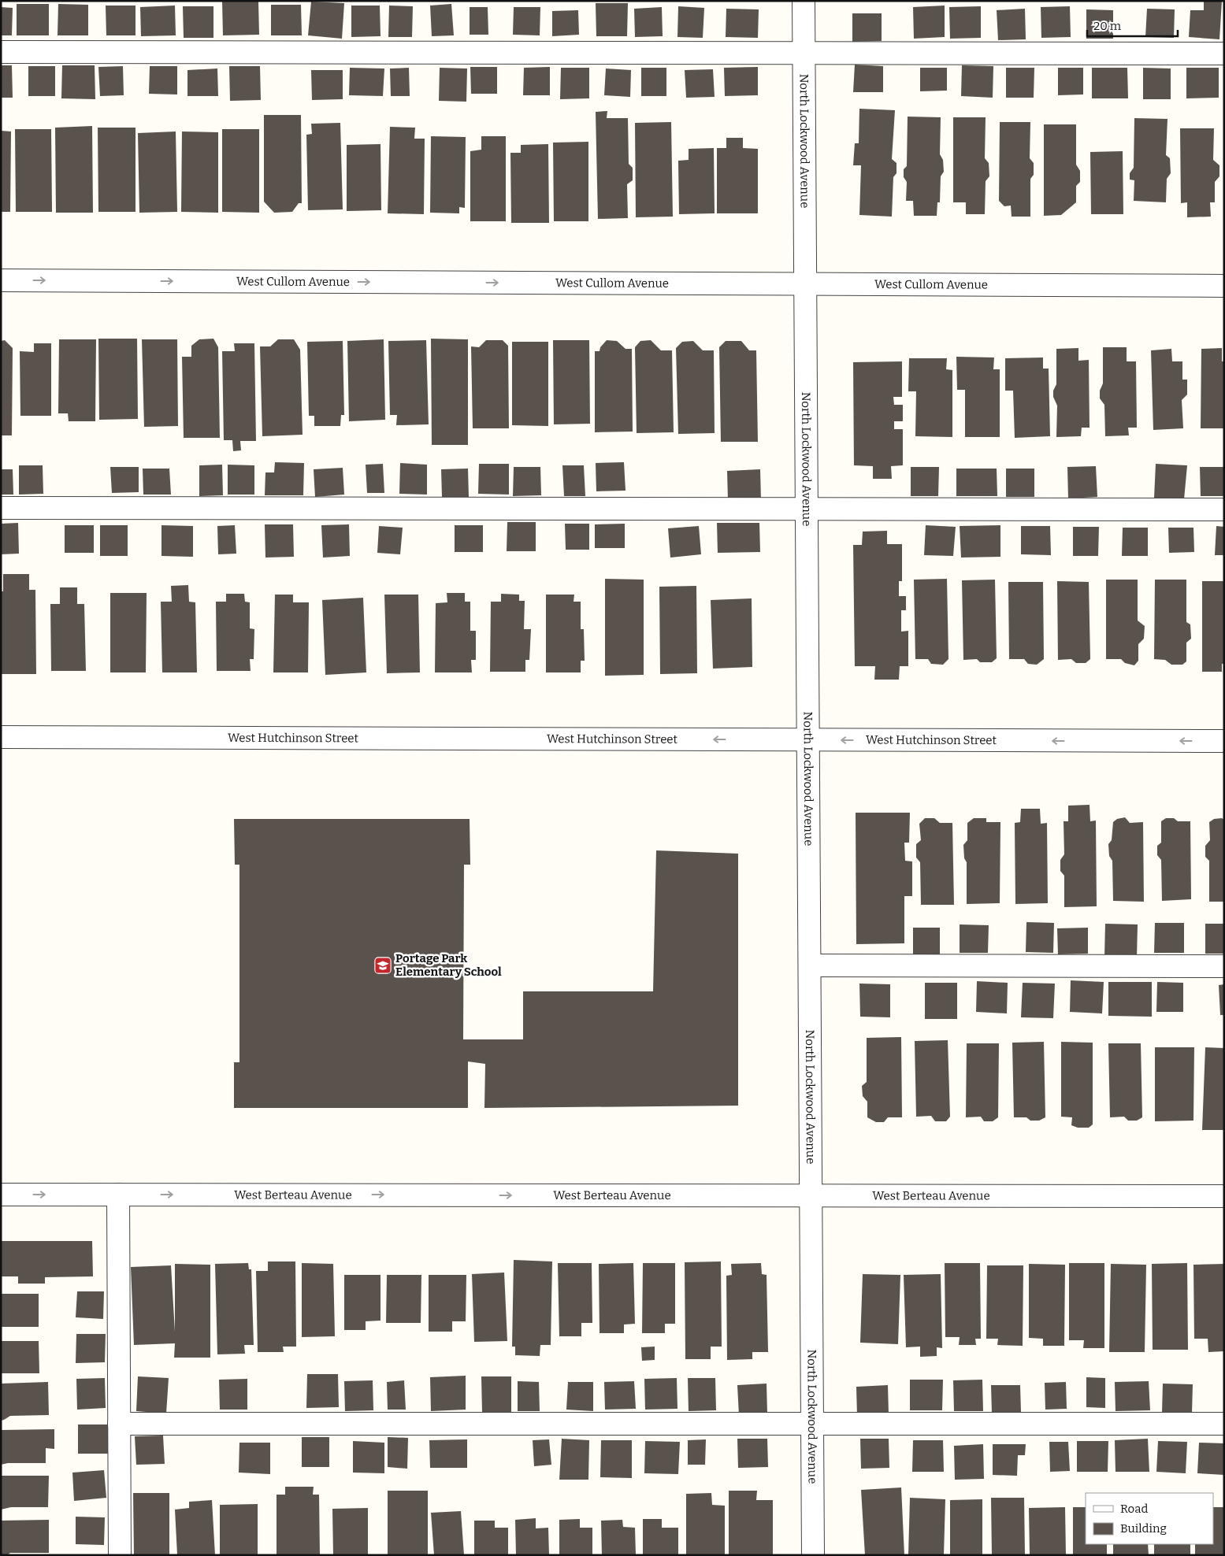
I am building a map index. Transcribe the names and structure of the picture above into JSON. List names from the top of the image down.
{
  "streets": {
    "street": [
      "North Lockwood Avenue",
      "West Cullom Avenue",
      "West Hutchinson Street",
      "West Berteau Avenue"
    ]
  },
  "crossings": [
    ["North Lockwood Avenue", "West Cullom Avenue"],
    ["North Lockwood Avenue", "West Hutchinson Street"],
    ["North Lockwood Avenue", "West Berteau Avenue"]
  ],
  "one_way": ["West Cullom Avenue", "West Hutchinson Street", "West Berteau Avenue"],
  "places": {
    "school or university": ["Portage Park Elementary School"]
  },
  "legend": ["Road", "Building"],
  "scale_bar": "20 m"
}
